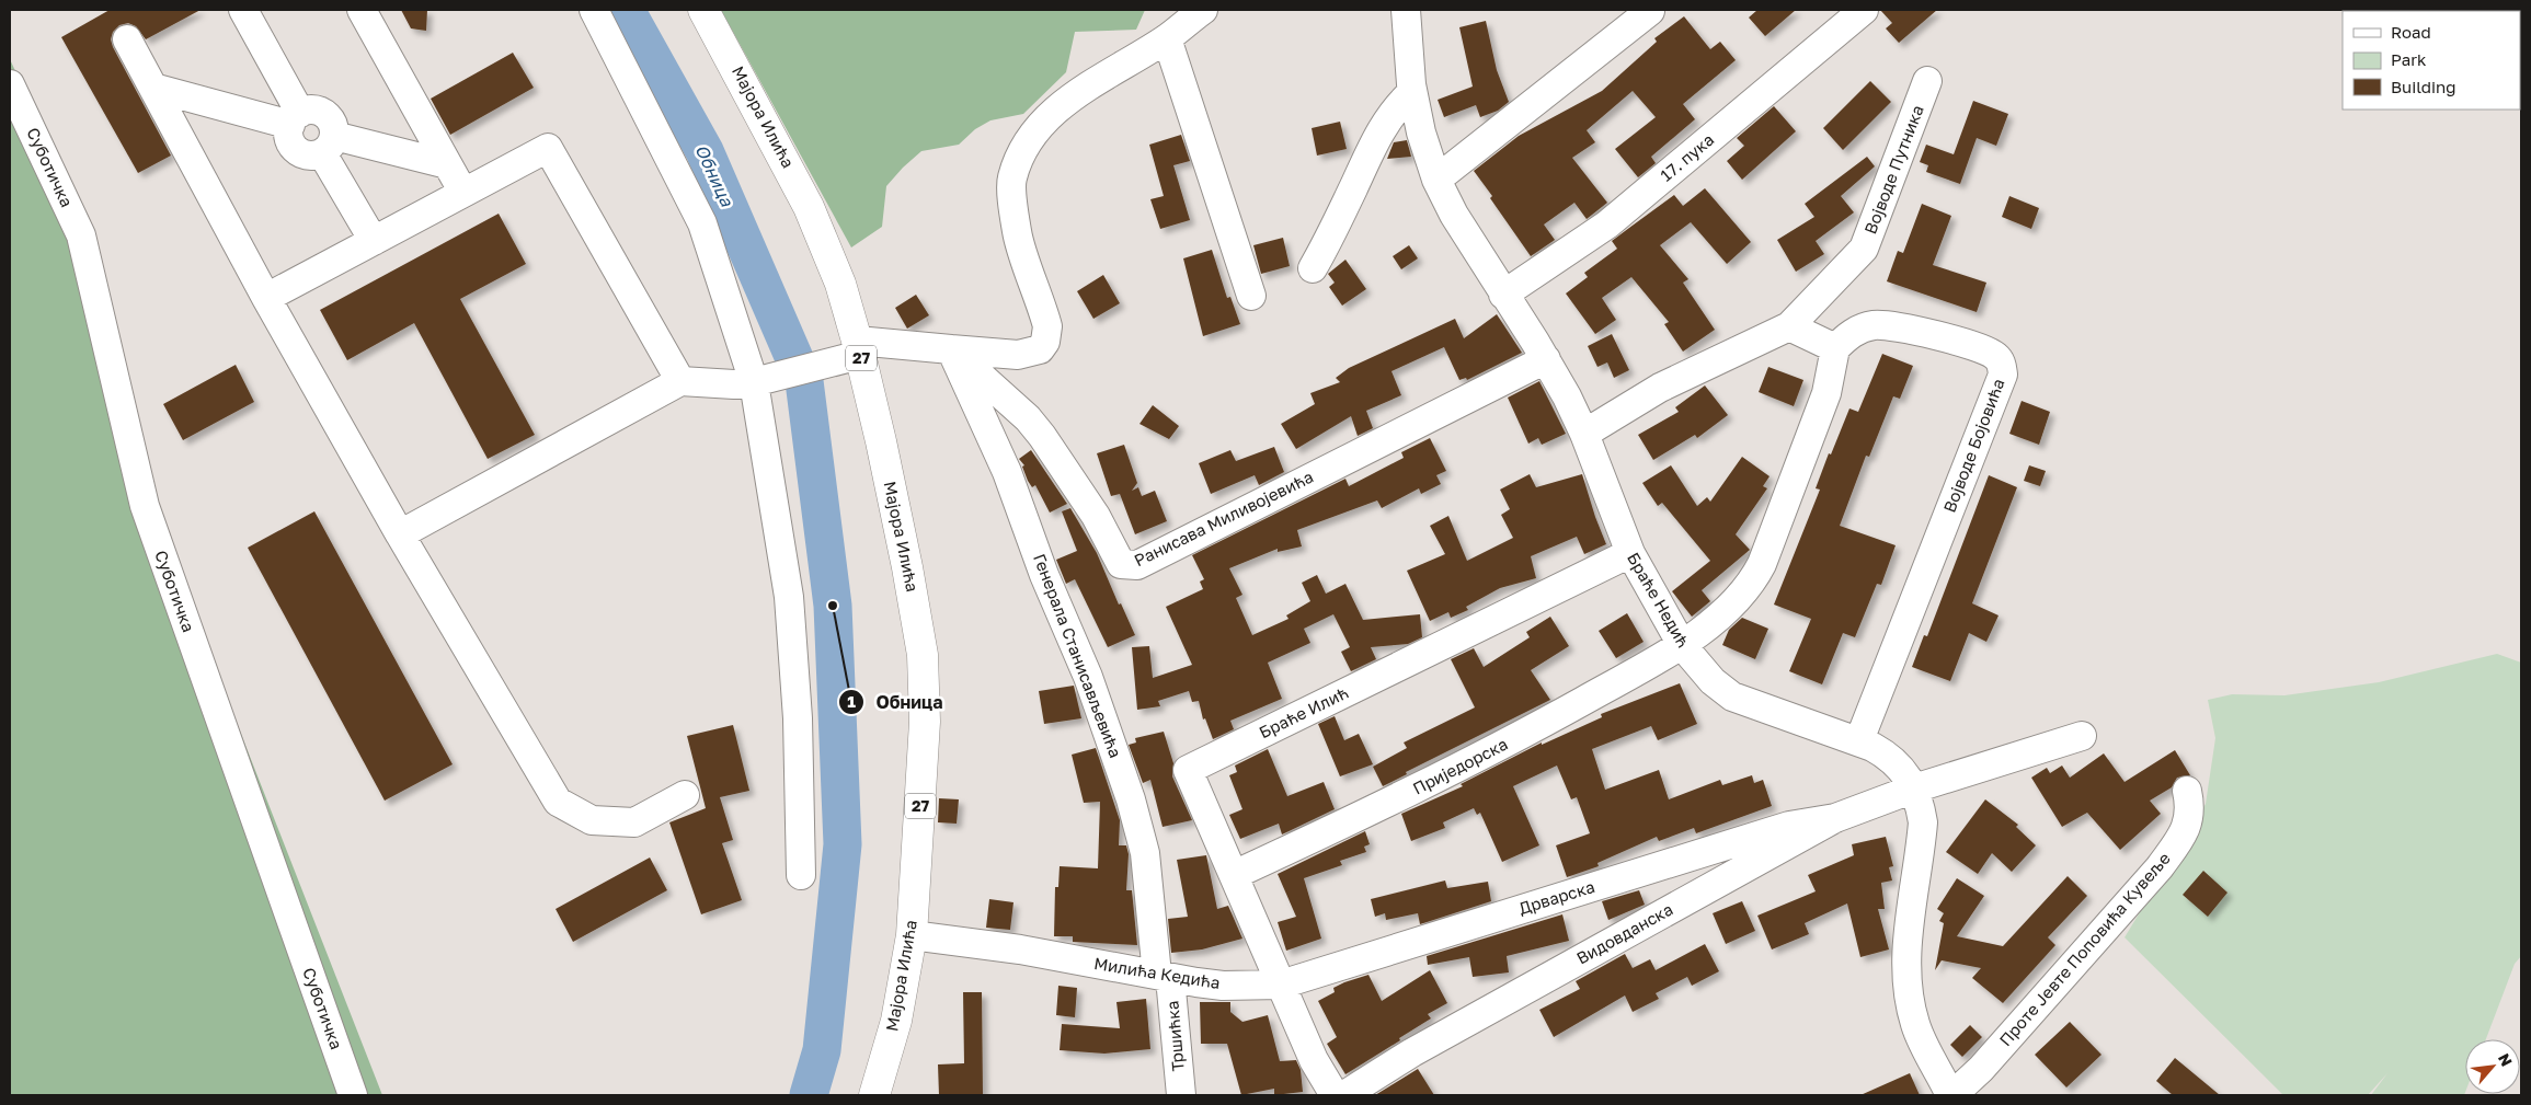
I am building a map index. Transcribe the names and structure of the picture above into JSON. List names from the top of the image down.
{
  "streets": {
    "main road": ["Мајора Илића", "27"],
    "street": [
      "17. пука",
      "Суботичка",
      "Војводе Путника",
      "Војводе Бојовића",
      "Ранисава Миливојевића",
      "Браће Недић",
      "Генерала Станисављевића",
      "Браће Илић",
      "Приједорска",
      "Дрварска",
      "Видовданска",
      "Проте Јевте Поповића Кувеље",
      "Милића Кедића",
      "Тршићка"
    ]
  },
  "crossings": [
    ["Мајора Илића", "Милића Кедића"],
    ["17. пука", "Браће Недић"],
    ["Војводе Путника", "Браће Недић"],
    ["Војводе Бојовића", "Браће Недић"],
    ["Ранисава Миливојевића", "Браће Недић"],
    ["Ранисава Миливојевића", "Генерала Станисављевића"],
    ["Браће Недић", "Браће Илић"],
    ["Браће Недић", "Приједорска"],
    ["Браће Недић", "Видовданска"],
    ["Браће Недић", "Проте Јевте Поповића Кувеље"],
    ["Генерала Станисављевића", "Милића Кедића"],
    ["Генерала Станисављевића", "Тршићка"],
    ["Браће Илић", "Приједорска"],
    ["Браће Илић", "Дрварска"],
    ["Браће Илић", "Милића Кедића"],
    ["Дрварска", "Видовданска"],
    ["Дрварска", "Милића Кедића"],
    ["Милића Кедића", "Тршићка"]
  ],
  "water": ["Обница"],
  "places": ["Обница"],
  "legend": ["Road", "Park", "Building"],
  "north": "top right"
}
